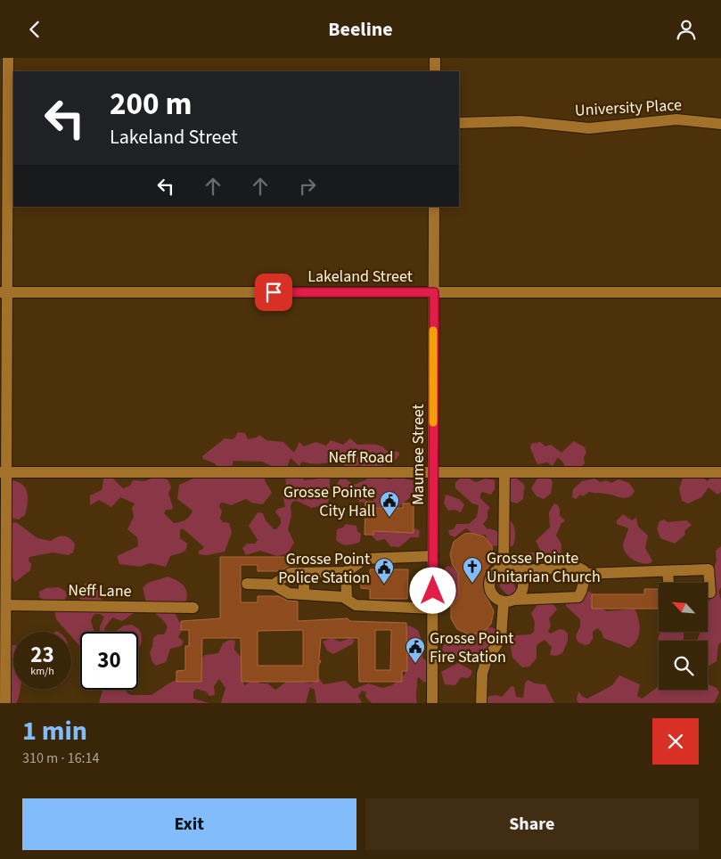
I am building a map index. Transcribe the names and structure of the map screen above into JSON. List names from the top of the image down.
{
  "streets": {
    "street": [
      "University Place",
      "Lakeland Street",
      "Maumee Street",
      "Neff Road",
      "Neff Lane"
    ]
  },
  "crossings": [
    ["Lakeland Street", "Maumee Street"],
    ["Maumee Street", "Neff Road"]
  ],
  "places": {
    "public building": ["Grosse Pointe City Hall", "Grosse Point Police Station", "Grosse Point Fire Station"],
    "church": ["Grosse Pointe Unitarian Church"]
  },
  "north": "top left",
  "page": {
    "header": "Beeline",
    "turn": ["200 m", "Lakeland Street"],
    "speed": "23 km/h",
    "limit": "30",
    "heading": ["1 min", "310 m · 16:14"],
    "buttons": ["Exit", "Share"]
  }
}
